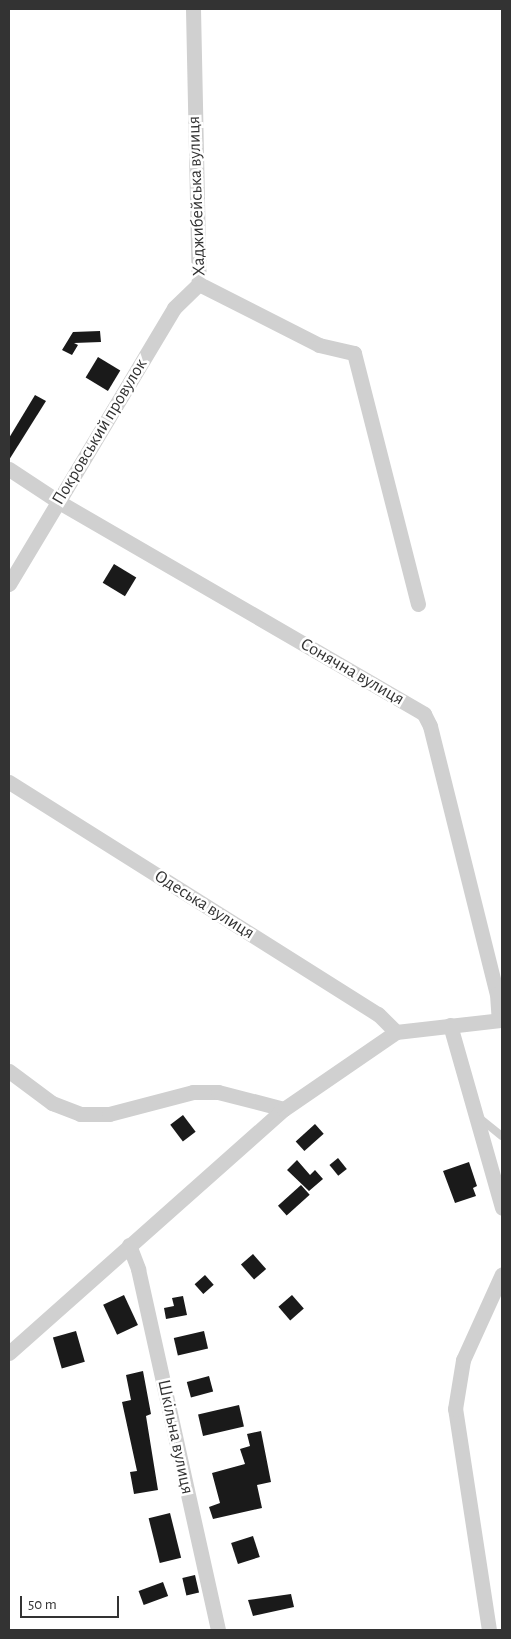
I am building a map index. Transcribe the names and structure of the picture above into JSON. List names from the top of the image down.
{
  "streets": {
    "street": [
      "Хаджибейська вулиця",
      "Покровський провулок",
      "Сонячна вулиця",
      "Одеська вулиця",
      "Шкільна вулиця"
    ]
  },
  "crossings": [
    ["Хаджибейська вулиця", "Покровський провулок"],
    ["Покровський провулок", "Сонячна вулиця"]
  ],
  "scale_bar": "50 m"
}
